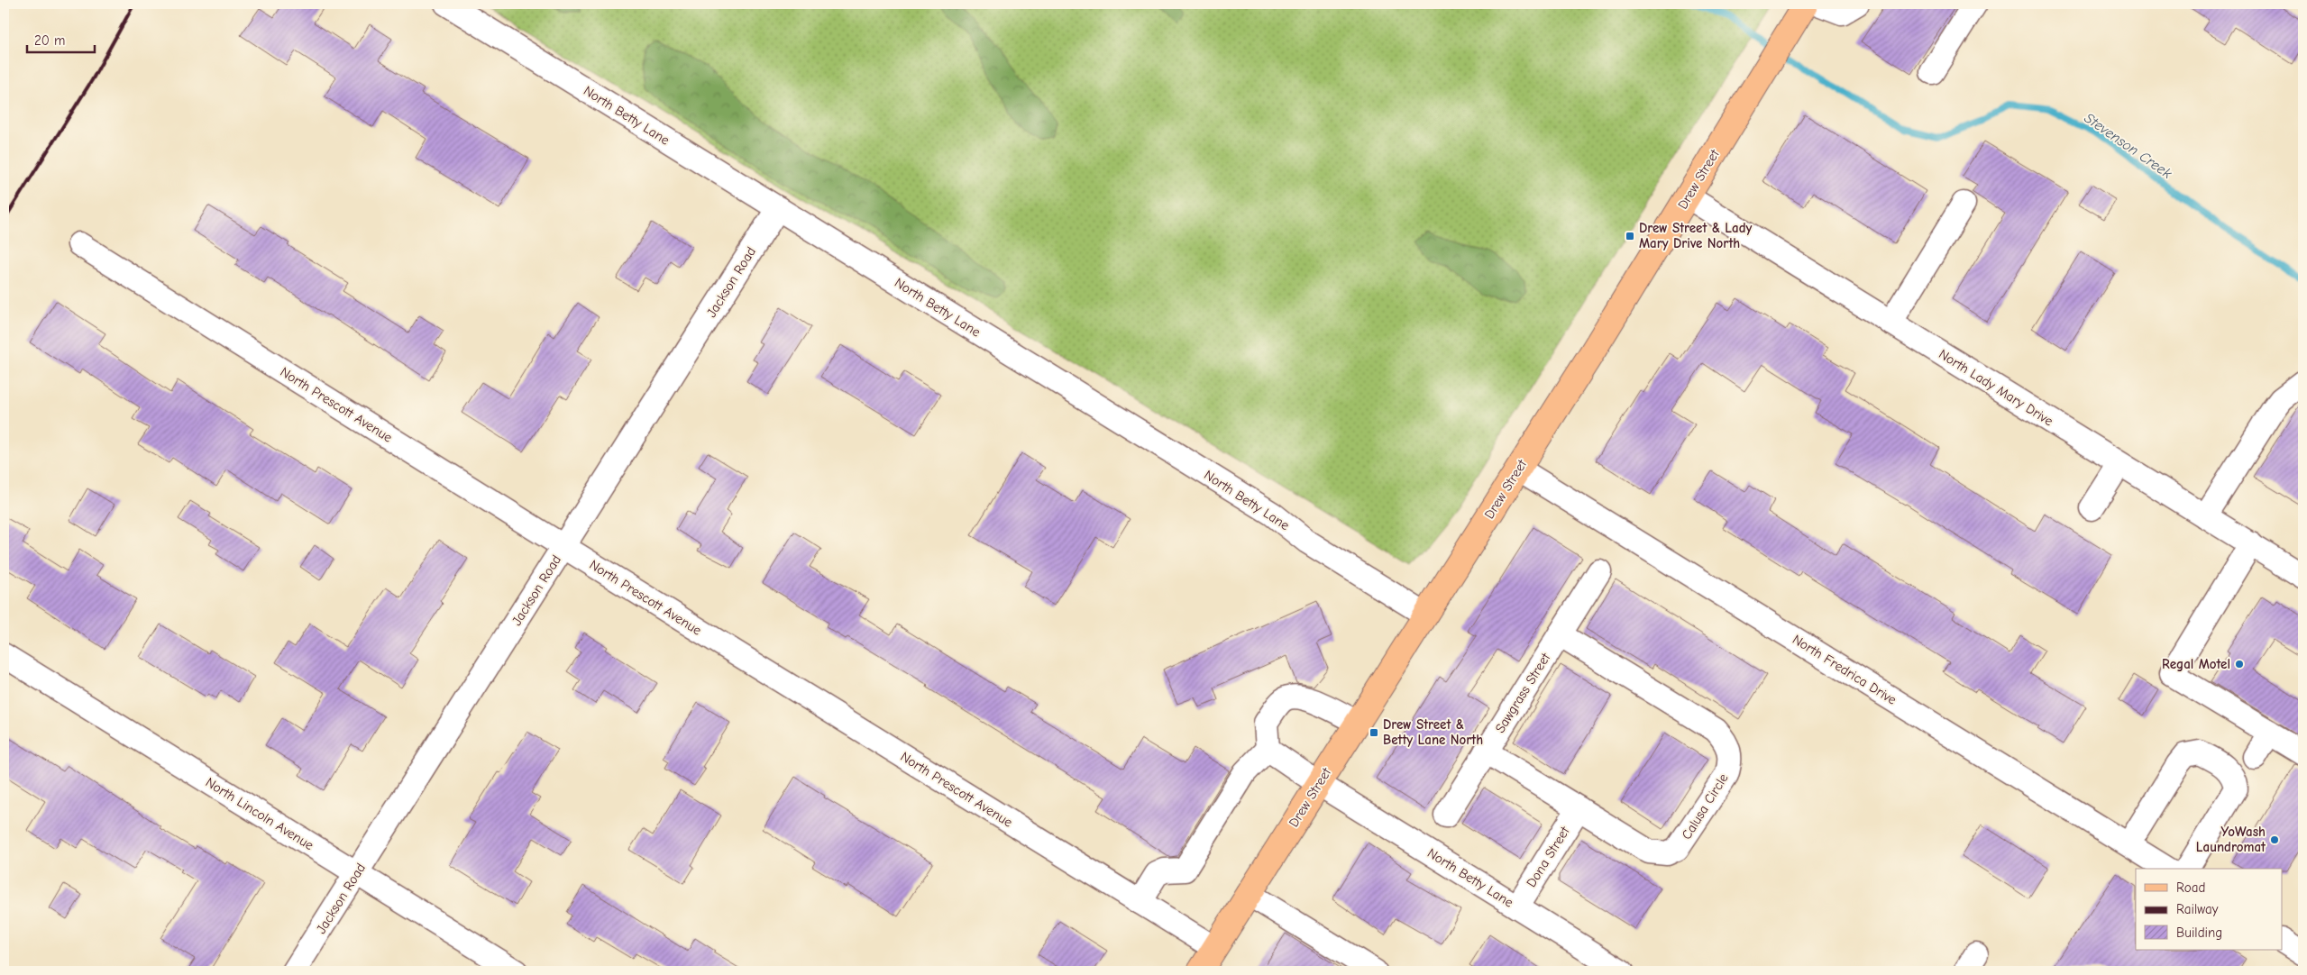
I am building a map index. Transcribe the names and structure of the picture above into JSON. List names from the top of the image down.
{
  "streets": {
    "main road": ["Drew Street"],
    "street": [
      "North Betty Lane",
      "Jackson Road",
      "North Lady Mary Drive",
      "North Prescott Avenue",
      "North Fredrica Drive",
      "Sawgrass Street",
      "Calusa Circle",
      "North Lincoln Avenue",
      "Dona Street"
    ]
  },
  "crossings": [
    ["North Betty Lane", "Drew Street"],
    ["North Betty Lane", "Jackson Road"],
    ["North Betty Lane", "Dona Street"],
    ["Drew Street", "North Lady Mary Drive"],
    ["Drew Street", "North Prescott Avenue"],
    ["Drew Street", "North Fredrica Drive"],
    ["Jackson Road", "North Prescott Avenue"],
    ["Jackson Road", "North Lincoln Avenue"],
    ["Sawgrass Street", "Calusa Circle"],
    ["Calusa Circle", "Dona Street"]
  ],
  "water": ["Stevenson Creek"],
  "places": {
    "transit": ["Drew Street & Lady Mary Drive North", "Drew Street & Betty Lane North"],
    "other": ["Regal Motel", "YoWash Laundromat"]
  },
  "legend": ["Road", "Railway", "Building"],
  "scale_bar": "20 m"
}
